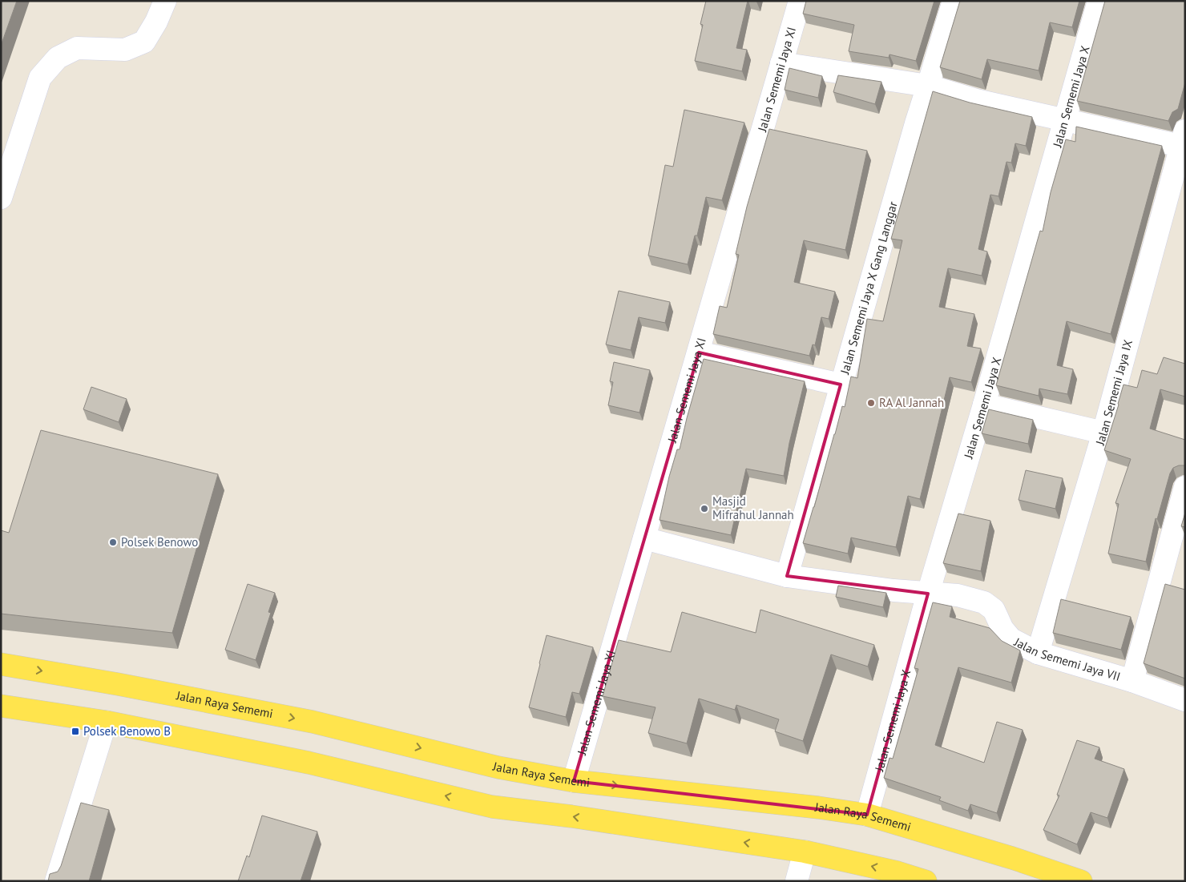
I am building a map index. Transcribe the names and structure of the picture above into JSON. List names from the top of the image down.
{
  "streets": {
    "main road": ["Jalan Raya Sememi"],
    "street": [
      "Jalan Sememi Jaya XI",
      "Jalan Sememi Jaya X",
      "Jalan Sememi Jaya X Gang Langgar",
      "Jalan Sememi Jaya IX",
      "Jalan Sememi Jaya VII"
    ]
  },
  "crossings": [
    ["Jalan Sememi Jaya XI", "Jalan Raya Sememi"],
    ["Jalan Sememi Jaya X", "Jalan Sememi Jaya VII"],
    ["Jalan Sememi Jaya X", "Jalan Raya Sememi"],
    ["Jalan Sememi Jaya IX", "Jalan Sememi Jaya VII"]
  ],
  "places": {
    "other": ["RA Al Jannah", "Masjid Mifrahul Jannah", "Polsek Benowo"],
    "transit": ["Polsek Benowo B"]
  }
}
